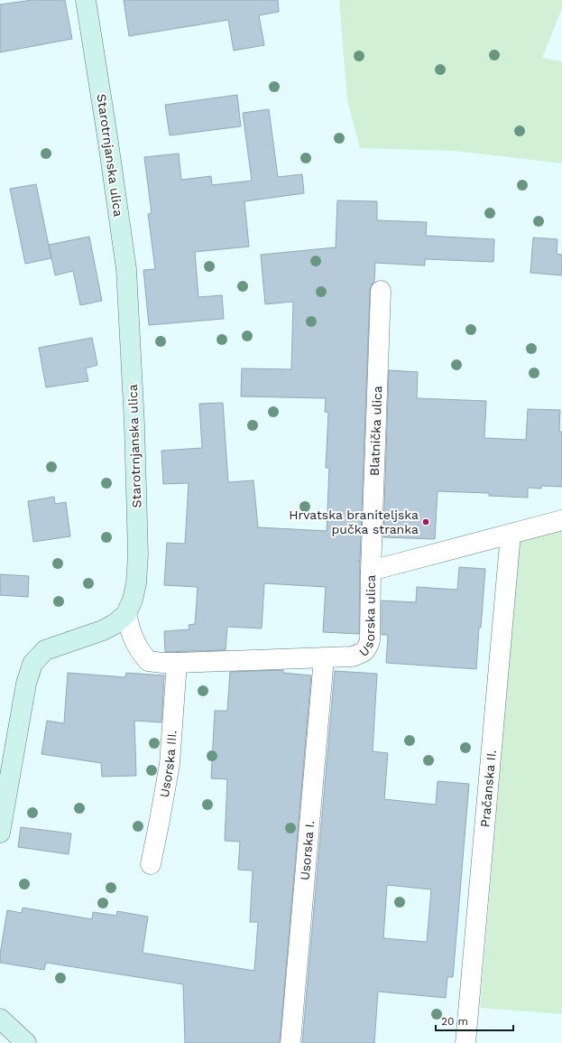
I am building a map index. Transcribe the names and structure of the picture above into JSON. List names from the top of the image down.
{
  "streets": {
    "street": [
      "Starotrnjanska ulica",
      "Blatnička ulica",
      "Usorska ulica",
      "Usorska III.",
      "Pračanska II.",
      "Usorska I."
    ]
  },
  "crossings": [
    ["Starotrnjanska ulica", "Usorska ulica"],
    ["Blatnička ulica", "Usorska ulica"],
    ["Usorska ulica", "Usorska III."],
    ["Usorska ulica", "Pračanska II."],
    ["Usorska ulica", "Usorska I."]
  ],
  "places": ["Hrvatska braniteljska pučka stranka"],
  "scale_bar": "20 m"
}
